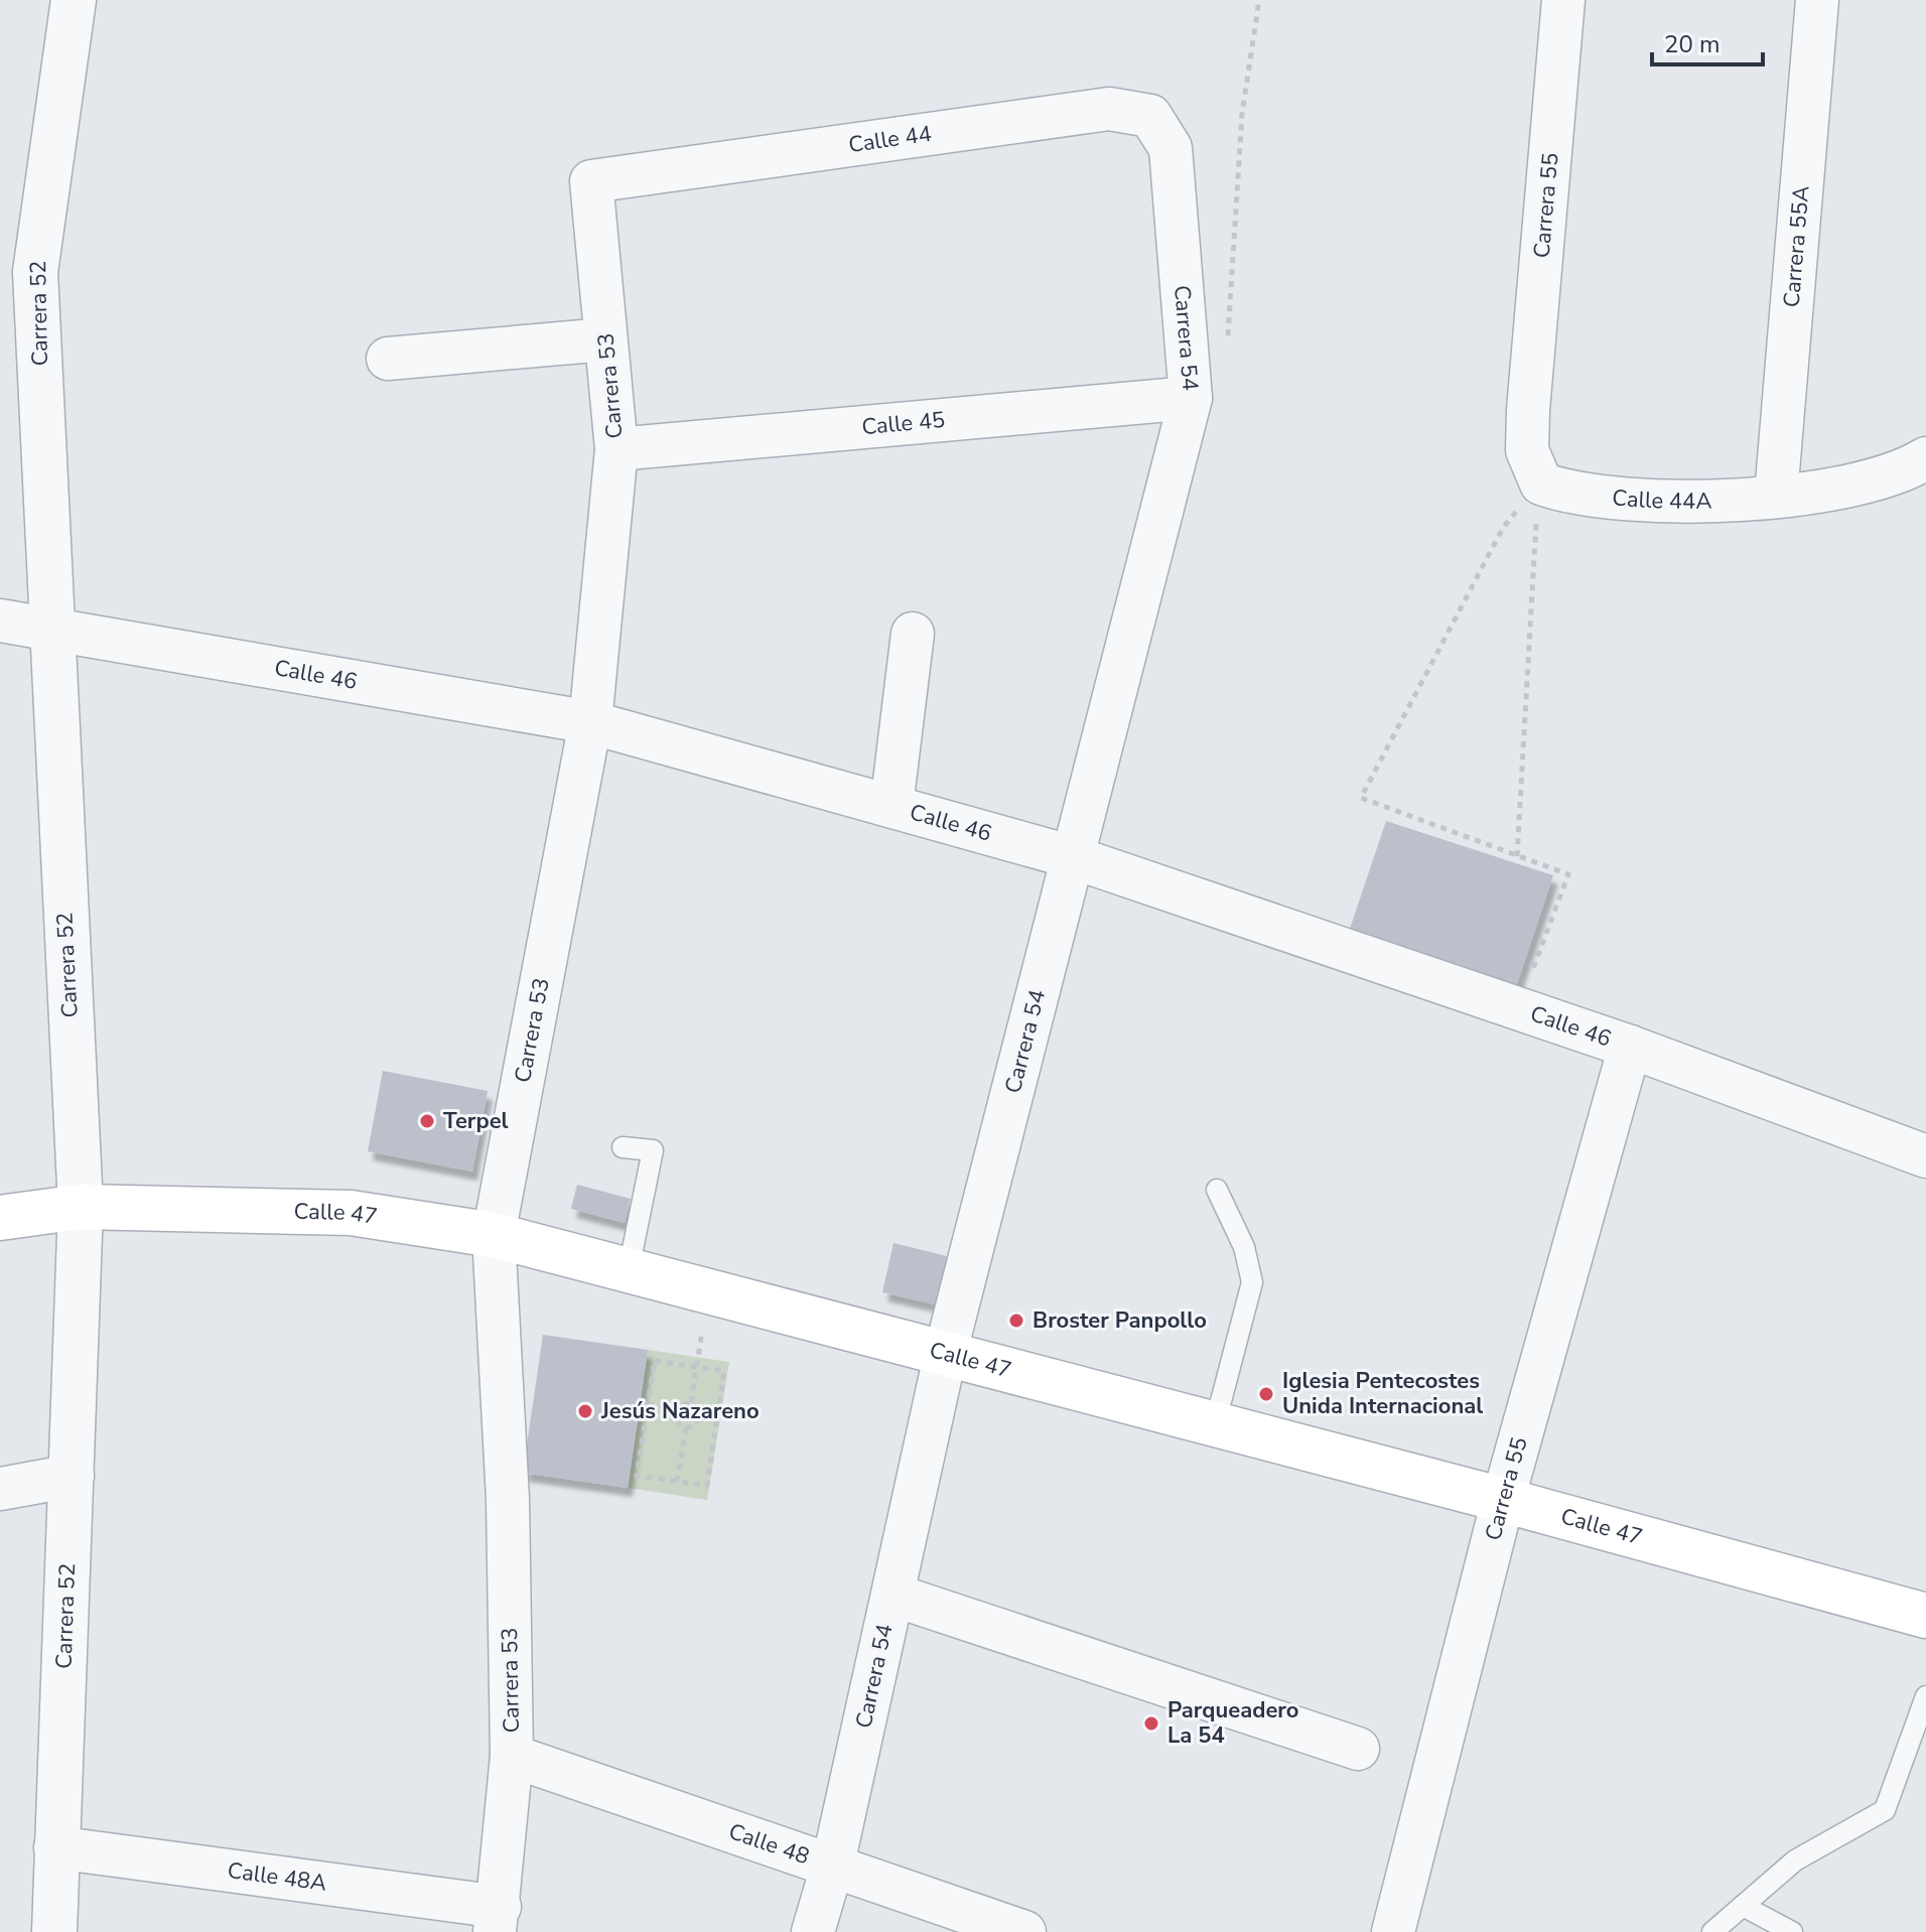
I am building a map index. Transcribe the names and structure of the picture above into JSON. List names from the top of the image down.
{
  "streets": {
    "main road": ["Calle 47"],
    "street": [
      "Calle 44",
      "Carrera 55",
      "Carrera 55A",
      "Carrera 52",
      "Carrera 54",
      "Carrera 53",
      "Calle 45",
      "Calle 44A",
      "Calle 46",
      "Calle 48",
      "Calle 48A"
    ]
  },
  "crossings": [
    ["Calle 44", "Carrera 54"],
    ["Calle 44", "Carrera 53"],
    ["Carrera 55", "Calle 44A"],
    ["Carrera 55", "Calle 46"],
    ["Carrera 55", "Calle 47"],
    ["Carrera 55A", "Calle 44A"],
    ["Carrera 52", "Calle 46"],
    ["Carrera 52", "Calle 47"],
    ["Carrera 52", "Calle 48A"],
    ["Carrera 54", "Calle 45"],
    ["Carrera 54", "Calle 46"],
    ["Carrera 54", "Calle 47"],
    ["Carrera 54", "Calle 48"],
    ["Carrera 53", "Calle 45"],
    ["Carrera 53", "Calle 46"],
    ["Carrera 53", "Calle 47"],
    ["Carrera 53", "Calle 48"],
    ["Carrera 53", "Calle 48A"]
  ],
  "places": [
    "Terpel",
    "Broster Panpollo",
    "Iglesia Pentecostes Unida Internacional",
    "Jesús Nazareno",
    "Parqueadero La 54"
  ],
  "scale_bar": "20 m"
}
